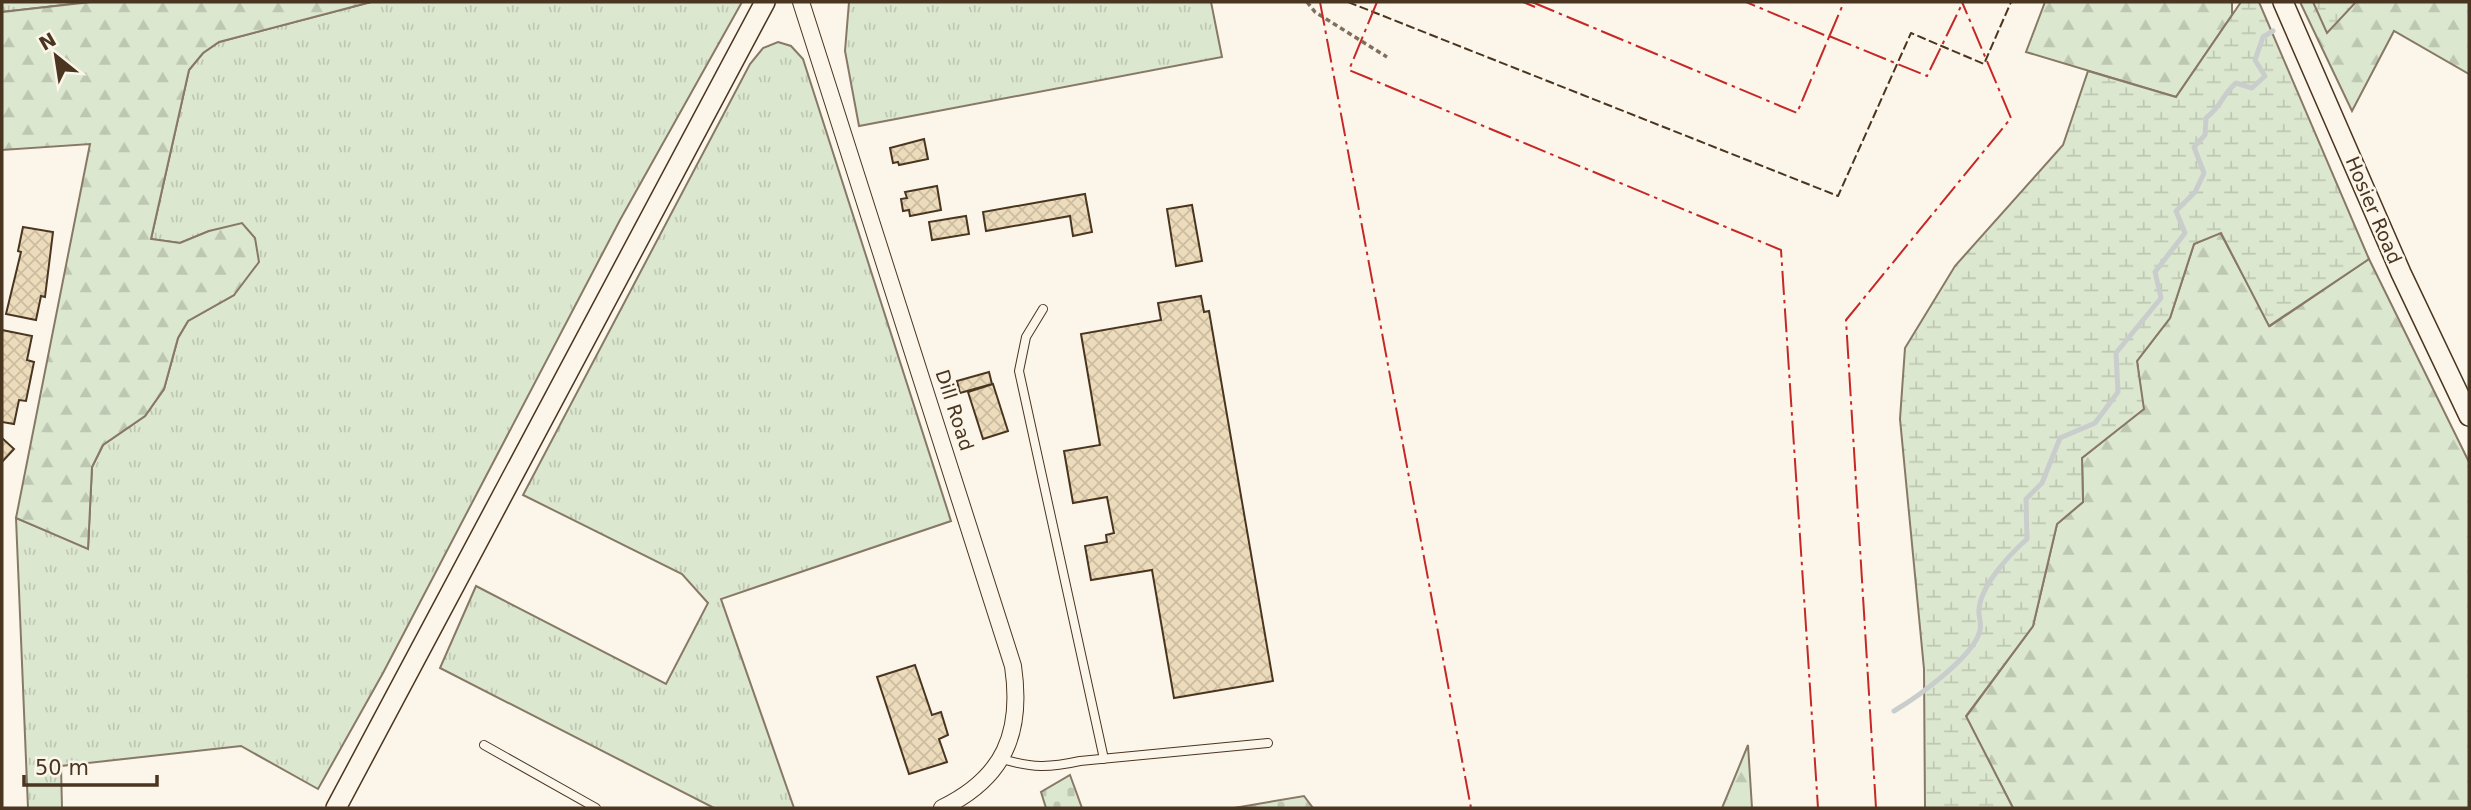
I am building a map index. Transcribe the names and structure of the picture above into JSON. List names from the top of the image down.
{
  "streets": {
    "street": ["Hosier Road", "Dill Road"]
  },
  "scale_bar": "50 m",
  "north": "top left"
}
